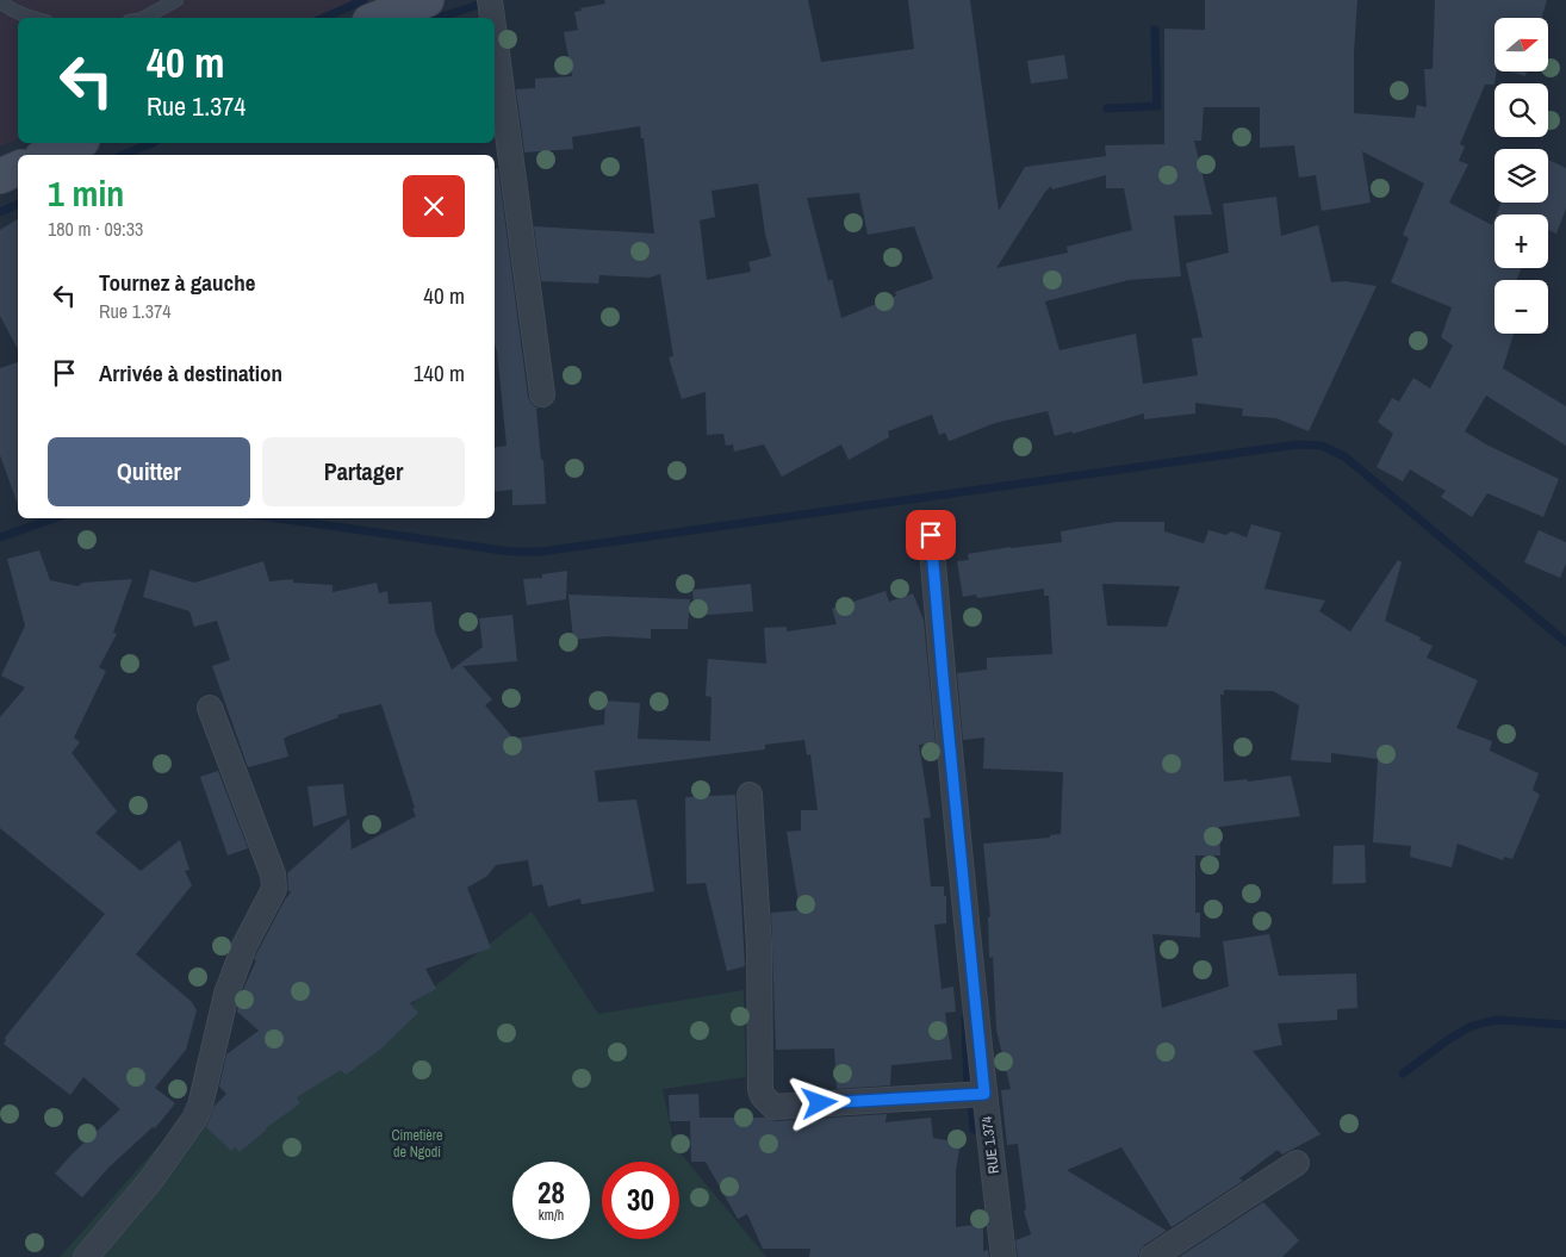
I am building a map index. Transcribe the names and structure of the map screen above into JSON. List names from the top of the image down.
{
  "streets": {
    "street": ["RUE 1.374"]
  },
  "parks": ["Cimetière de Ngodi"],
  "north": "right",
  "page": {
    "map_buttons": ["+", "−"],
    "turn": ["40 m", "Rue 1.374"],
    "heading": ["1 min", "180 m · 09:33"],
    "list": [
      {
        "name": "Tournez à gauche",
        "note": "Rue 1.374",
        "value": "40 m"
      },
      {
        "name": "Arrivée à destination",
        "value": "140 m"
      }
    ],
    "buttons": ["Quitter", "Partager"],
    "speed": "28 km/h",
    "limit": "30"
  }
}
